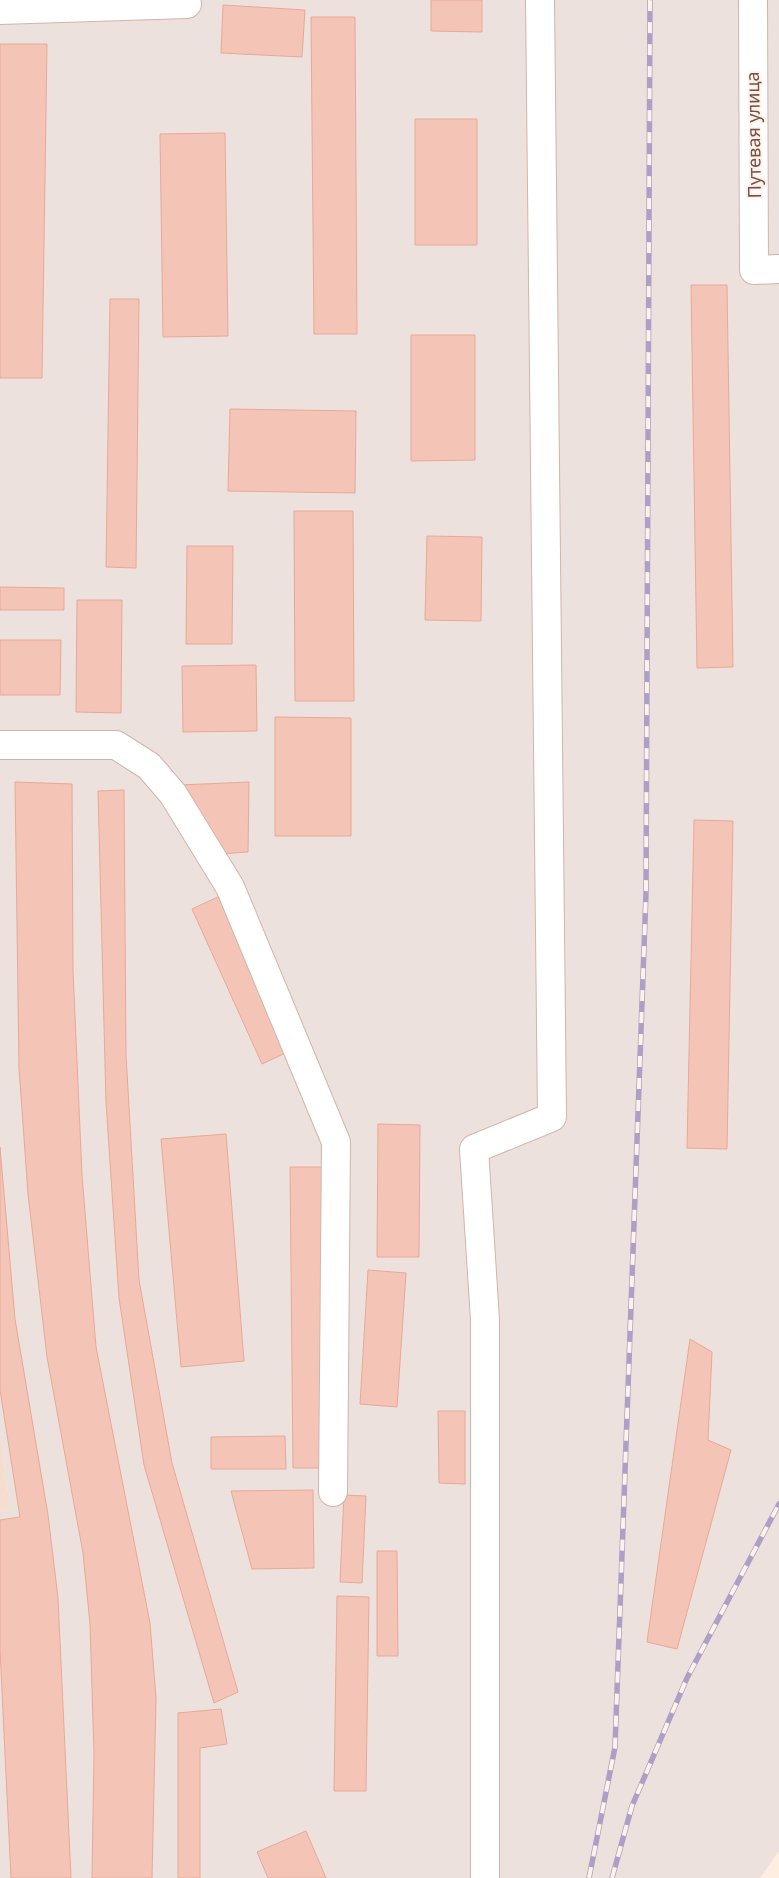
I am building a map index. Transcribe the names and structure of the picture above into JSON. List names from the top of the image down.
{
  "streets": {
    "street": ["Путевая улица"]
  }
}
